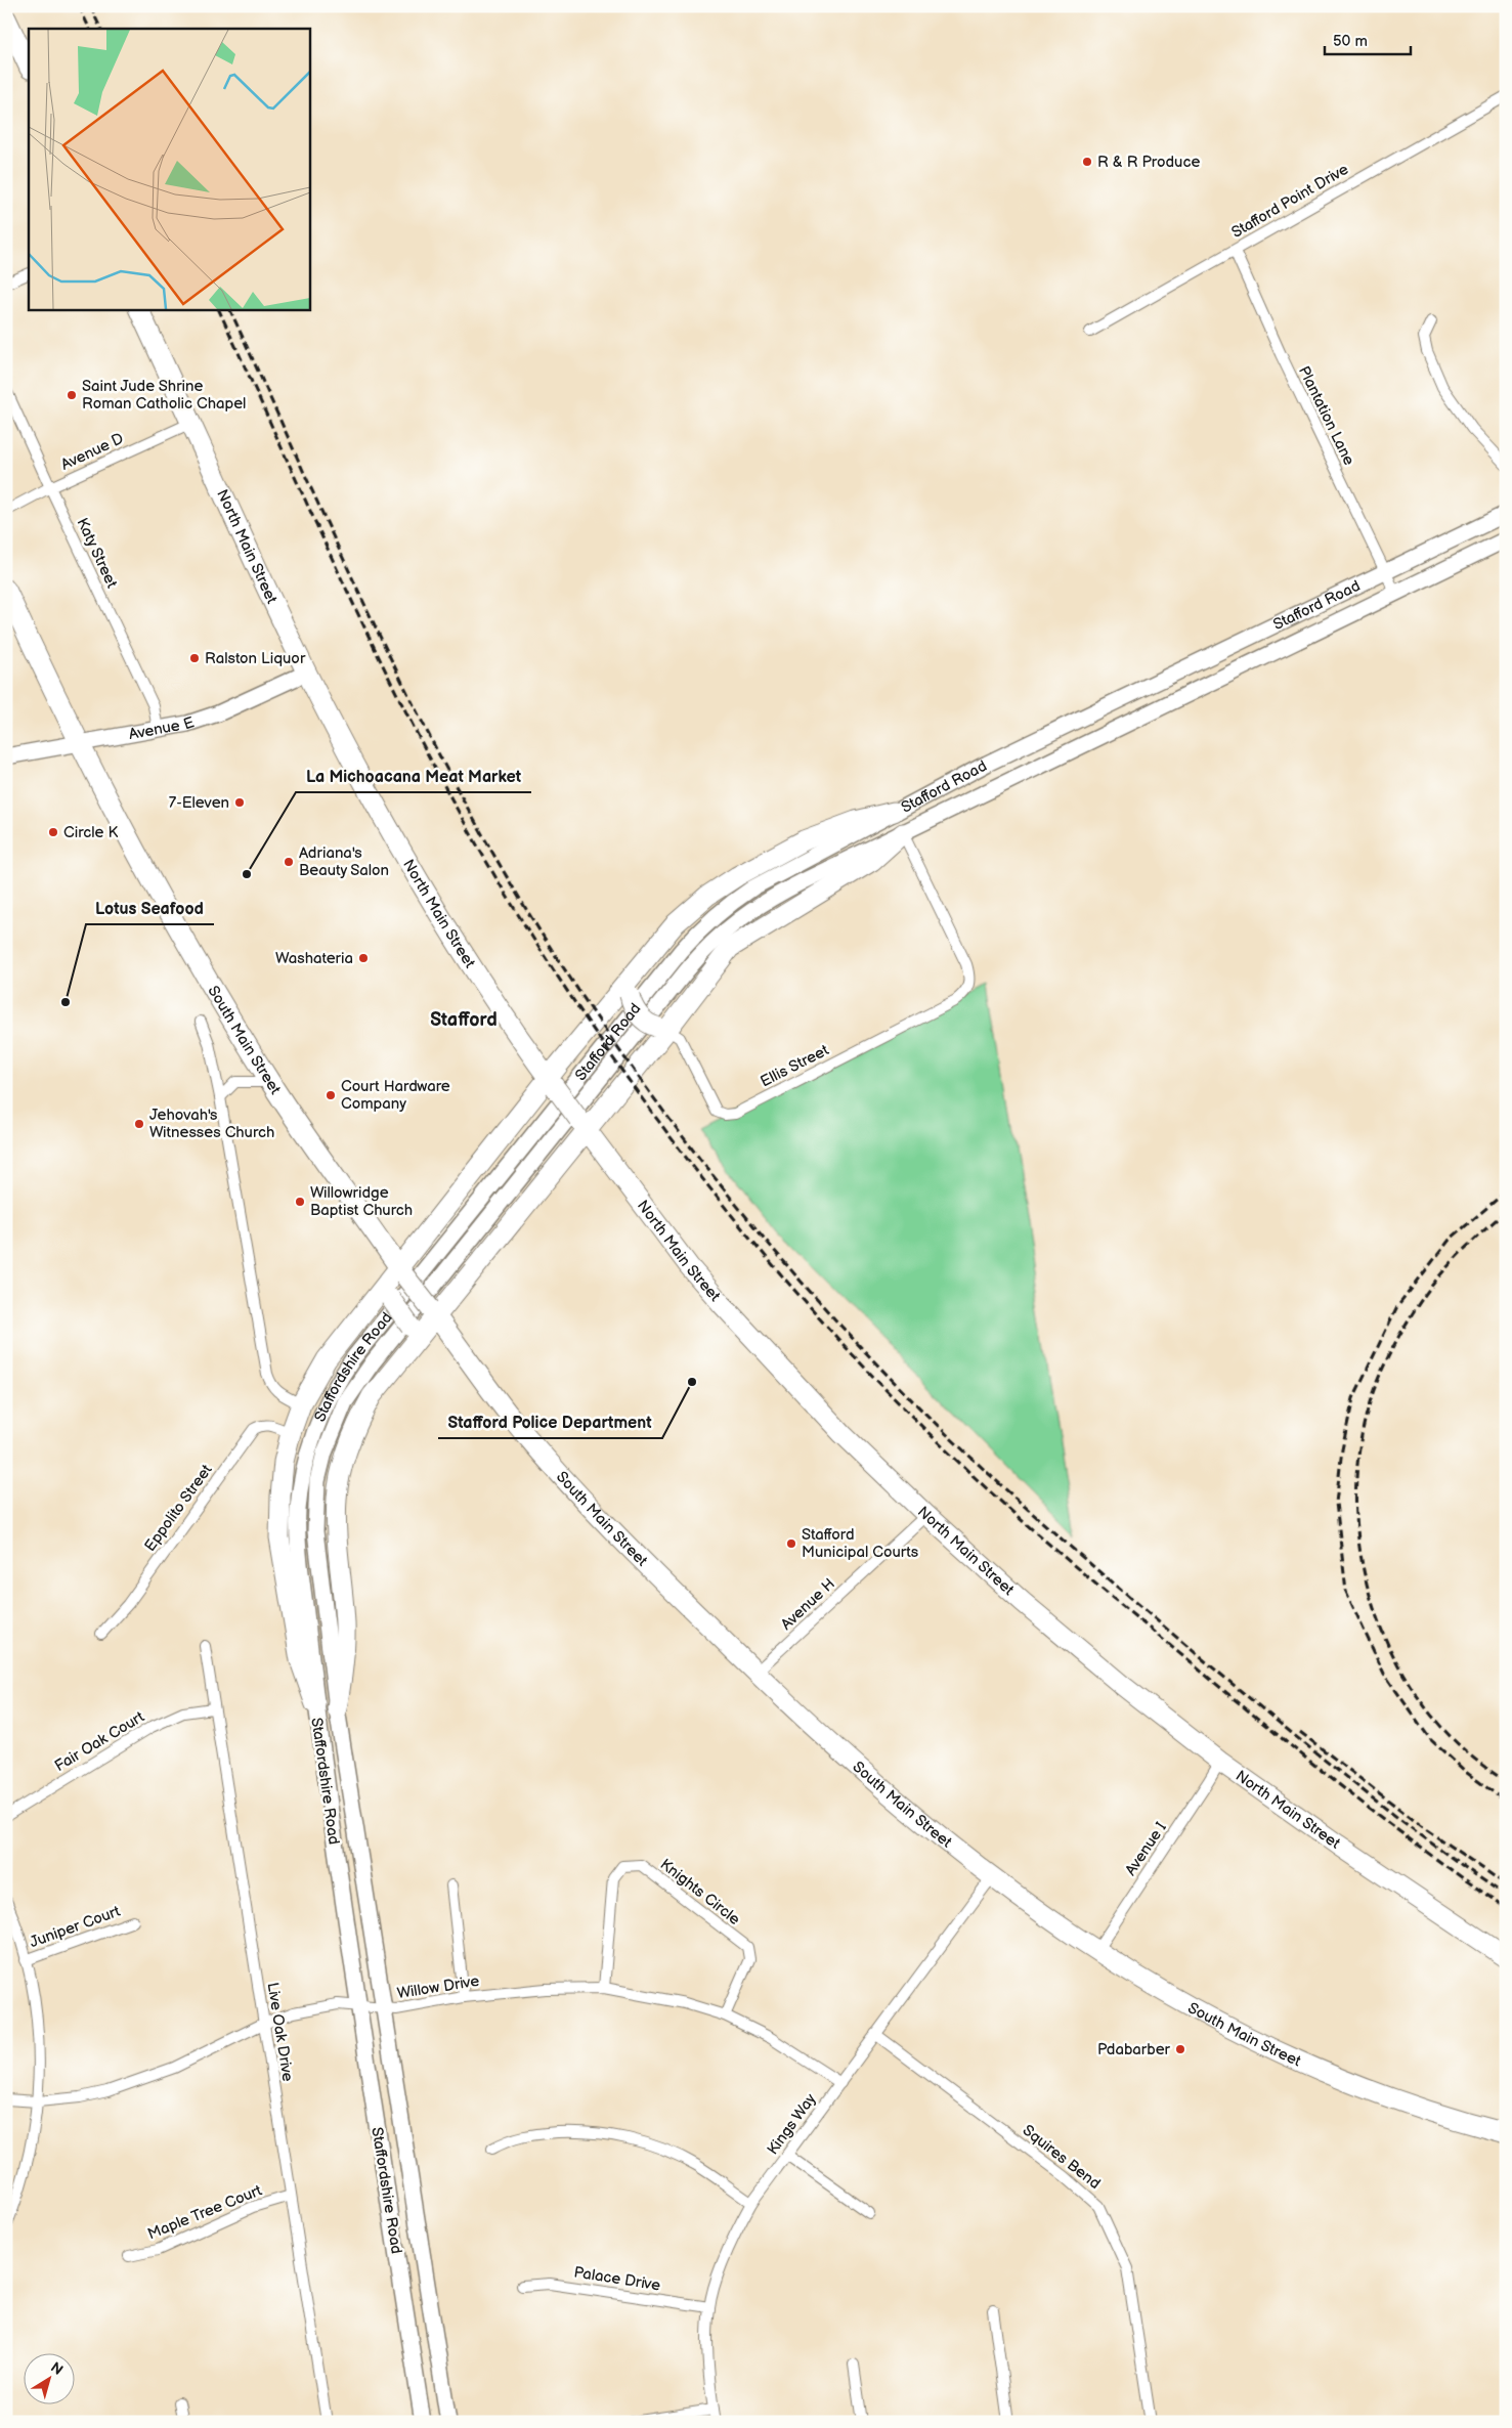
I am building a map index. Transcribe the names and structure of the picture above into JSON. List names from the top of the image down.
{
  "streets": {
    "highway": ["North Main Street", "South Main Street"],
    "main road": ["Stafford Road", "Avenue E", "Staffordshire Road"],
    "street": [
      "Stafford Point Drive",
      "Plantation Lane",
      "Avenue D",
      "Katy Street",
      "Ellis Street",
      "Eppolito Street",
      "Avenue H",
      "Fair Oak Court",
      "Avenue I",
      "Knights Circle",
      "Juniper Court",
      "Willow Drive",
      "Live Oak Drive",
      "Kings Way",
      "Squires Bend",
      "Maple Tree Court",
      "Palace Drive"
    ]
  },
  "crossings": [
    ["Stafford Point Drive", "Plantation Lane"],
    ["Plantation Lane", "Stafford Road"],
    ["Avenue D", "North Main Street"],
    ["Avenue D", "Katy Street"],
    ["North Main Street", "Avenue E"],
    ["North Main Street", "Avenue H"],
    ["North Main Street", "Avenue I"],
    ["Katy Street", "Avenue E"],
    ["Stafford Road", "Ellis Street"],
    ["Stafford Road", "Staffordshire Road"],
    ["Avenue E", "South Main Street"],
    ["South Main Street", "Avenue H"],
    ["South Main Street", "Avenue I"],
    ["South Main Street", "Kings Way"],
    ["Staffordshire Road", "Willow Drive"],
    ["Fair Oak Court", "Live Oak Drive"],
    ["Knights Circle", "Willow Drive"],
    ["Willow Drive", "Live Oak Drive"],
    ["Willow Drive", "Kings Way"],
    ["Live Oak Drive", "Maple Tree Court"],
    ["Kings Way", "Squires Bend"],
    ["Kings Way", "Palace Drive"]
  ],
  "districts": ["Stafford"],
  "places": [
    "R & R Produce",
    "Saint Jude Shrine Roman Catholic Chapel",
    "Ralston Liquor",
    "7-Eleven",
    "Circle K",
    "Adriana's Beauty Salon",
    "La Michoacana Meat Market",
    "Washateria",
    "Lotus Seafood",
    "Court Hardware Company",
    "Jehovah's Witnesses Church",
    "Willowridge Baptist Church",
    "Stafford Police Department",
    "Stafford Municipal Courts",
    "Pdabarber"
  ],
  "scale_bar": "50 m",
  "north": "top right"
}
